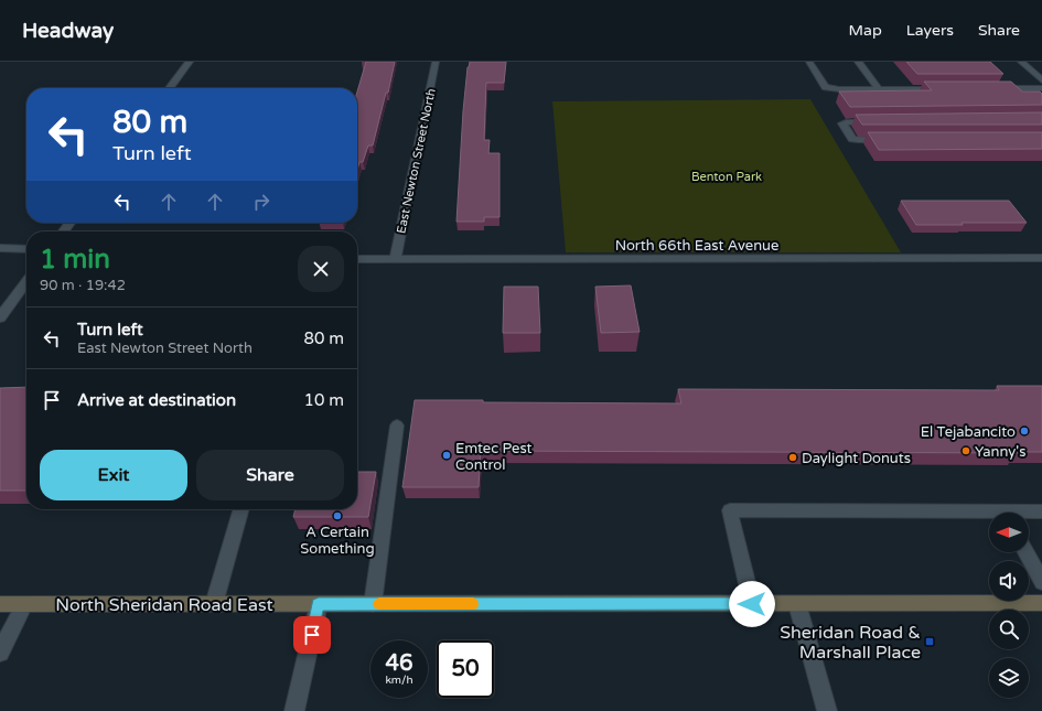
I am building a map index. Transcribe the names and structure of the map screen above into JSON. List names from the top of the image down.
{
  "streets": {
    "main road": ["North Sheridan Road East"],
    "street": ["East Newton Street North", "North 66th East Avenue"]
  },
  "crossings": [
    ["East Newton Street North", "North 66th East Avenue"]
  ],
  "parks": ["Benton Park"],
  "places": {
    "other": [
      "El Tejabancito",
      "Yanny's",
      "Emtec Pest Control",
      "Daylight Donuts",
      "A Certain Something"
    ],
    "transit": ["Sheridan Road & Marshall Place"]
  },
  "north": "left",
  "page": {
    "header": "Headway",
    "nav": ["Map", "Layers", "Share"],
    "turn": ["80 m", "Turn left"],
    "heading": ["1 min", "90 m · 19:42"],
    "list": [
      {
        "name": "Turn left",
        "note": "East Newton Street North",
        "value": "80 m"
      },
      {
        "name": "Arrive at destination",
        "value": "10 m"
      }
    ],
    "buttons": ["Exit", "Share"],
    "speed": "46 km/h",
    "limit": "50"
  }
}
